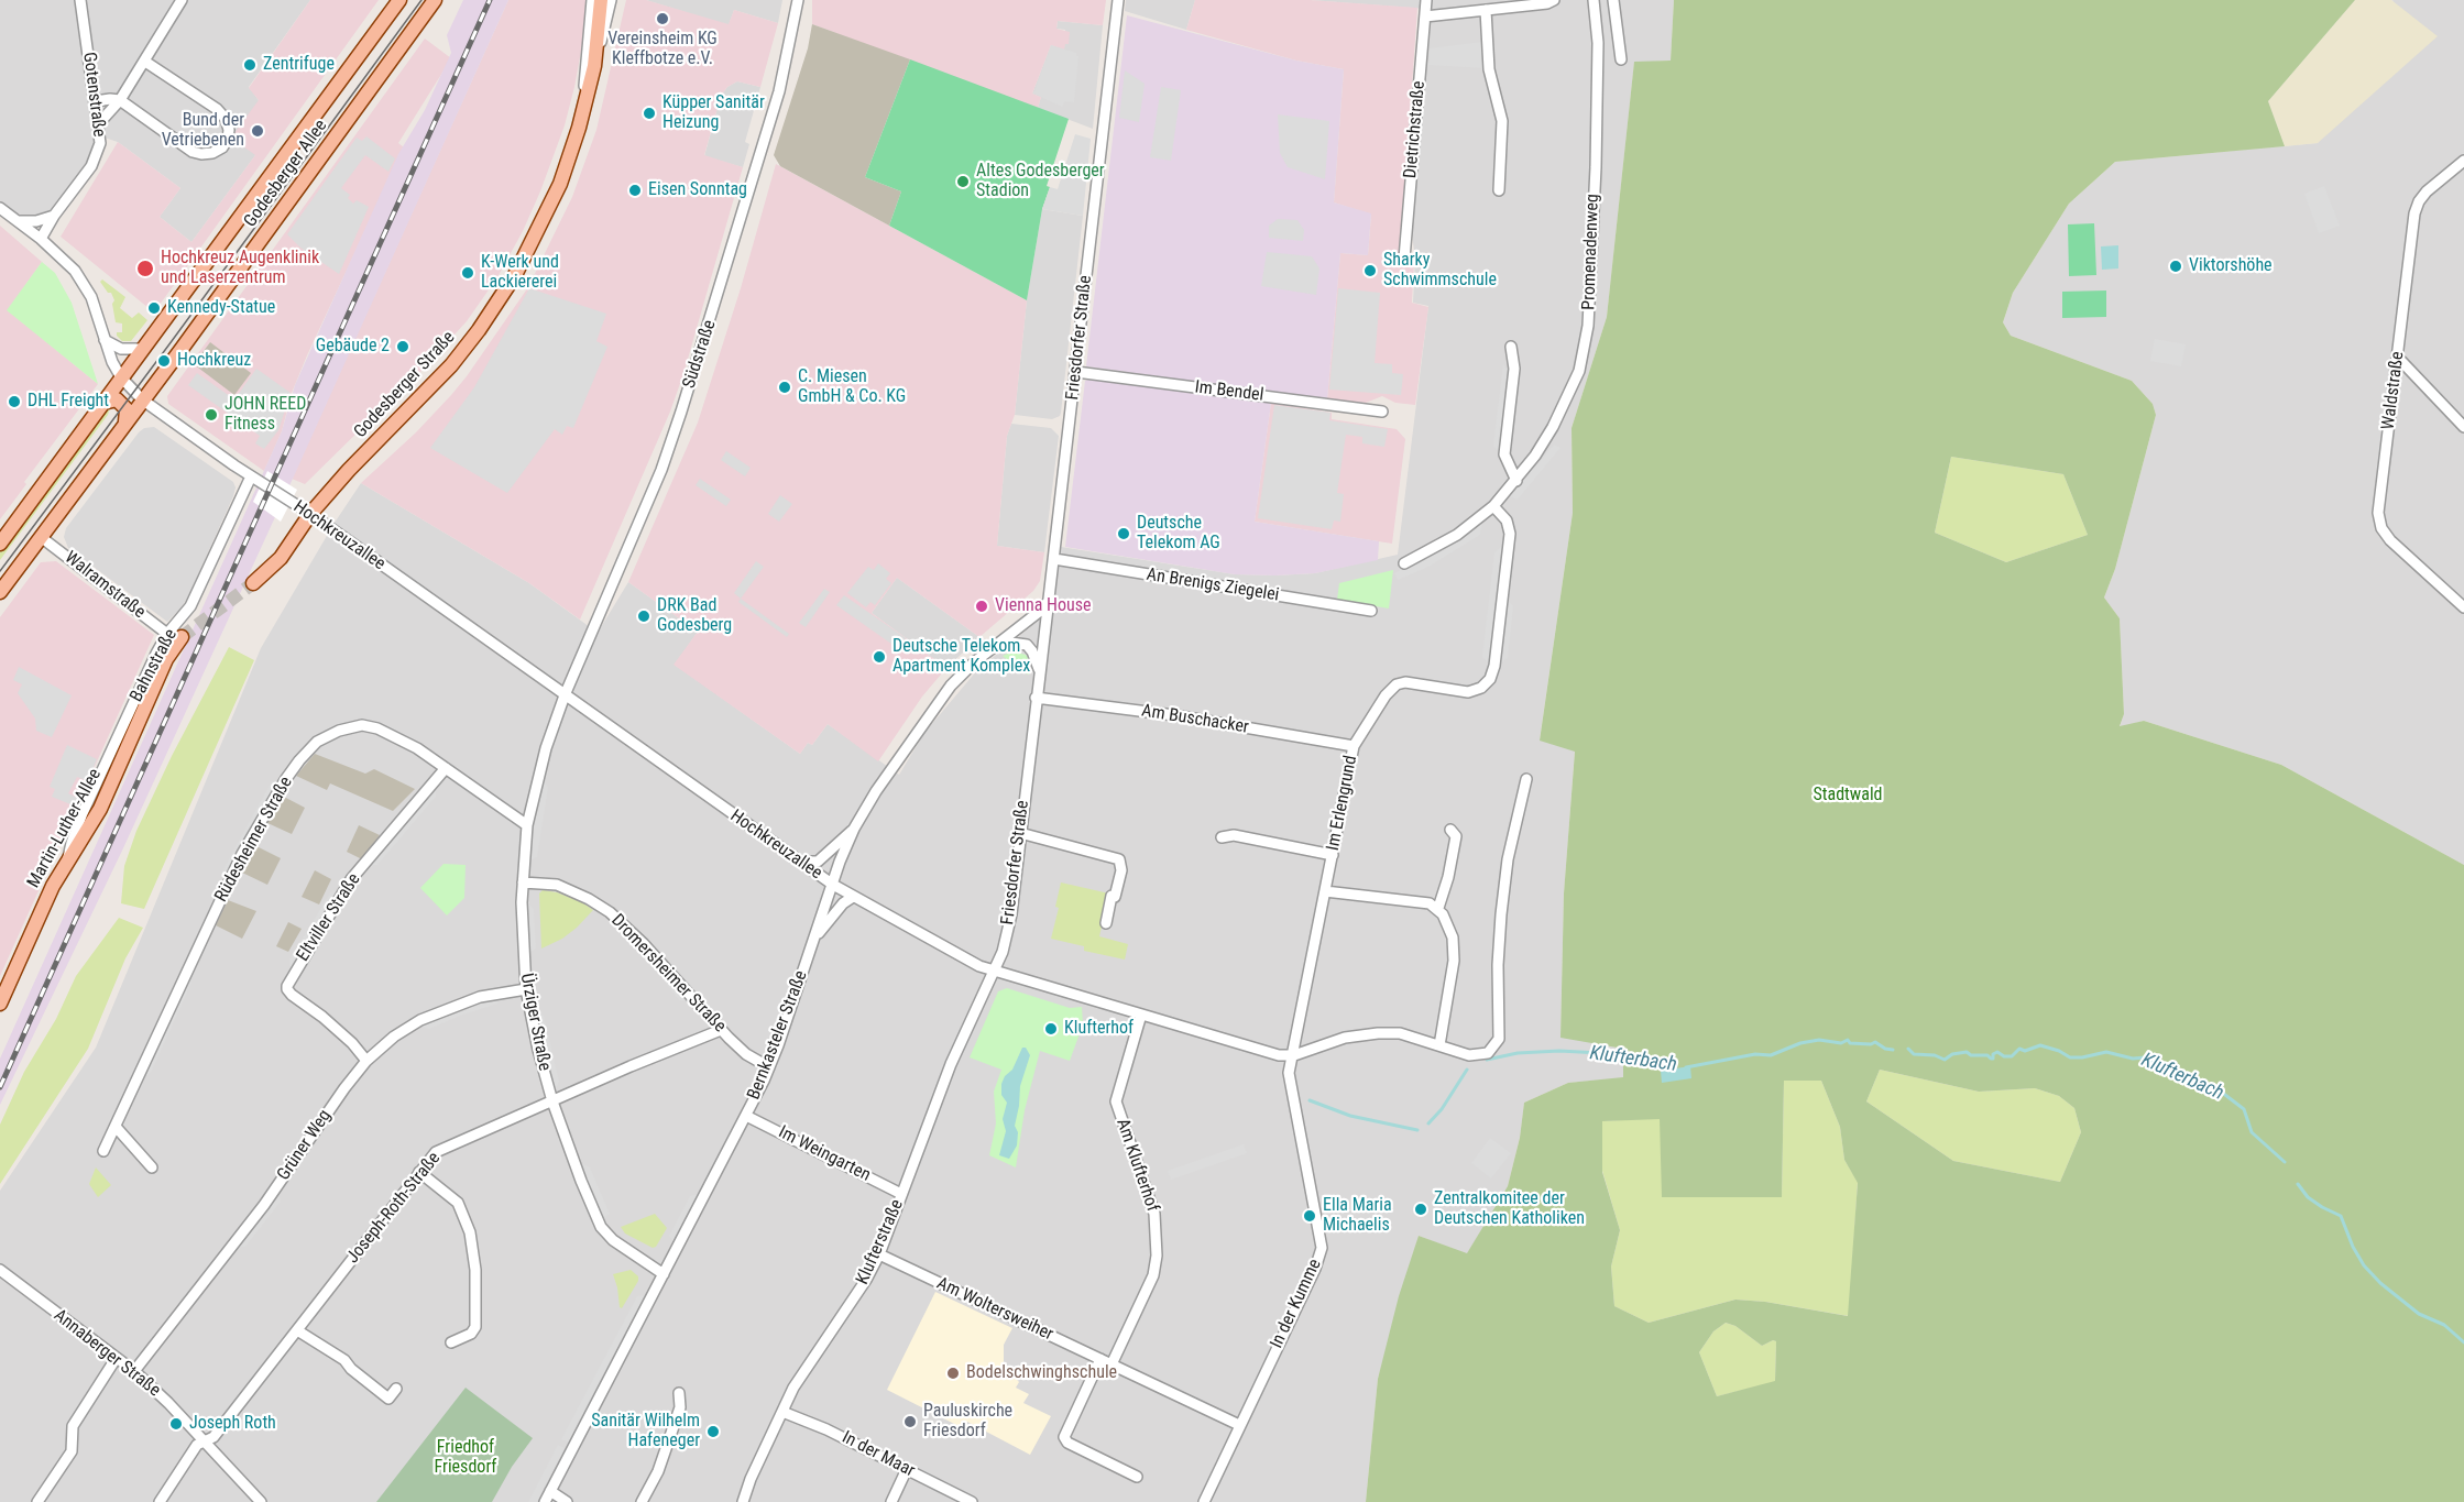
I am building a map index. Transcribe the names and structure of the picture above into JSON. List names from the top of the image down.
{
  "streets": {
    "main road": ["Godesberger Allee", "Godesberger Straße", "Martin-Luther-Allee"],
    "street": [
      "Gotenstraße",
      "Dietrichstraße",
      "Promenadenweg",
      "Friesdorfer Straße",
      "Südstraße",
      "Waldstraße",
      "Im Bendel",
      "Hochkreuzallee",
      "Walramstraße",
      "An Brenigs Ziegelei",
      "Bahnstraße",
      "Am Buschacker",
      "Im Erlengrund",
      "Rüdesheimer Straße",
      "Eltviller Straße",
      "Dromersheimer Straße",
      "Ürziger Straße",
      "Bernkasteler Straße",
      "Grüner Weg",
      "Im Weingarten",
      "Am Klufterhof",
      "Joseph-Roth-Straße",
      "Klufterstraße",
      "In der Kumme",
      "Am Woltersweiher",
      "Annaberger Straße",
      "In der Maar"
    ]
  },
  "crossings": [
    ["Gotenstraße", "Hochkreuzallee"],
    ["Godesberger Allee", "Hochkreuzallee"],
    ["Godesberger Allee", "Walramstraße"],
    ["Promenadenweg", "Im Erlengrund"],
    ["Friesdorfer Straße", "Im Bendel"],
    ["Friesdorfer Straße", "Hochkreuzallee"],
    ["Friesdorfer Straße", "An Brenigs Ziegelei"],
    ["Friesdorfer Straße", "Am Buschacker"],
    ["Friesdorfer Straße", "Bernkasteler Straße"],
    ["Friesdorfer Straße", "Klufterstraße"],
    ["Südstraße", "Hochkreuzallee"],
    ["Südstraße", "Ürziger Straße"],
    ["Godesberger Straße", "Hochkreuzallee"],
    ["Hochkreuzallee", "Bahnstraße"],
    ["Hochkreuzallee", "Im Erlengrund"],
    ["Hochkreuzallee", "Ürziger Straße"],
    ["Hochkreuzallee", "Bernkasteler Straße"],
    ["Hochkreuzallee", "Am Klufterhof"],
    ["Hochkreuzallee", "Klufterstraße"],
    ["Hochkreuzallee", "In der Kumme"],
    ["Walramstraße", "Bahnstraße"],
    ["Bahnstraße", "Martin-Luther-Allee"],
    ["Am Buschacker", "Im Erlengrund"],
    ["Im Erlengrund", "In der Kumme"],
    ["Rüdesheimer Straße", "Eltviller Straße"],
    ["Rüdesheimer Straße", "Ürziger Straße"],
    ["Eltviller Straße", "Grüner Weg"],
    ["Dromersheimer Straße", "Ürziger Straße"],
    ["Dromersheimer Straße", "Bernkasteler Straße"],
    ["Dromersheimer Straße", "Joseph-Roth-Straße"],
    ["Ürziger Straße", "Bernkasteler Straße"],
    ["Ürziger Straße", "Grüner Weg"],
    ["Ürziger Straße", "Joseph-Roth-Straße"],
    ["Bernkasteler Straße", "Im Weingarten"],
    ["Grüner Weg", "Annaberger Straße"],
    ["Im Weingarten", "Klufterstraße"],
    ["Am Klufterhof", "Am Woltersweiher"],
    ["Joseph-Roth-Straße", "Annaberger Straße"],
    ["Klufterstraße", "Am Woltersweiher"],
    ["Klufterstraße", "In der Maar"],
    ["In der Kumme", "Am Woltersweiher"]
  ],
  "water": ["Klufterbach"],
  "parks": ["Stadtwald", "Friedhof Friesdorf"],
  "places": [
    "Vereinsheim KG Kleffbotze e.V.",
    "Zentrifuge",
    "Küpper Sanitär Heizung",
    "Bund der Vetriebenen",
    "Altes Godesberger Stadion",
    "Eisen Sonntag",
    "Viktorshöhe",
    "Hochkreuz Augenklinik und Laserzentrum",
    "Sharky Schwimmschule",
    "K-Werk und Lackiererei",
    "Kennedy-Statue",
    "Gebäude 2",
    "Hochkreuz",
    "C. Miesen GmbH & Co. KG",
    "DHL Freight",
    "JOHN REED Fitness",
    "Deutsche Telekom AG",
    "Vienna House",
    "DRK Bad Godesberg",
    "Deutsche Telekom Apartment Komplex",
    "Klufterhof",
    "Zentralkomitee der Deutschen Katholiken",
    "Ella Maria Michaelis",
    "Bodelschwinghschule",
    "Pauluskirche Friesdorf",
    "Joseph Roth",
    "Sanitär Wilhelm Hafeneger"
  ]
}
